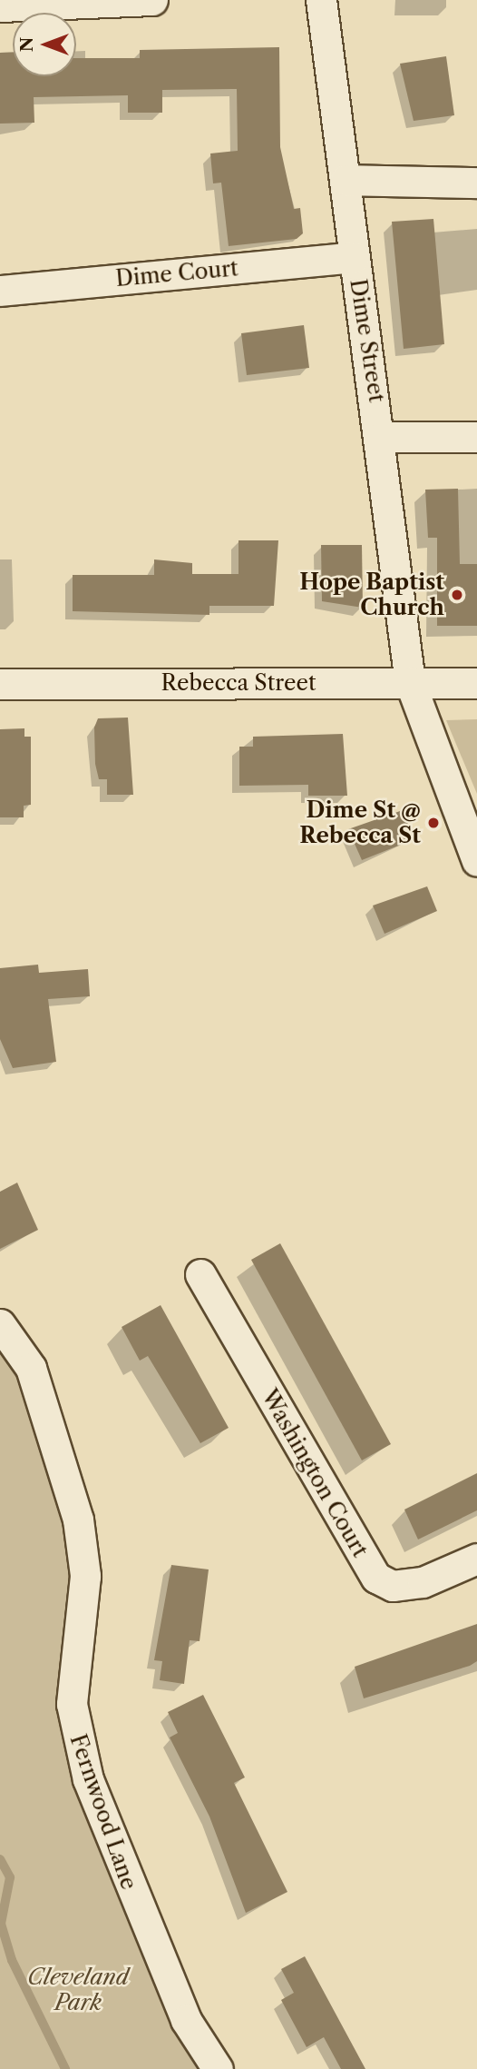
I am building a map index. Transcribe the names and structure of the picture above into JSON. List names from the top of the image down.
{
  "streets": {
    "street": [
      "Dime Court",
      "Dime Street",
      "Rebecca Street",
      "Washington Court",
      "Fernwood Lane"
    ]
  },
  "crossings": [
    ["Dime Court", "Dime Street"],
    ["Dime Street", "Rebecca Street"]
  ],
  "parks": ["Cleveland Park"],
  "places": ["Hope Baptist Church", "Dime St @ Rebecca St"],
  "north": "left"
}
